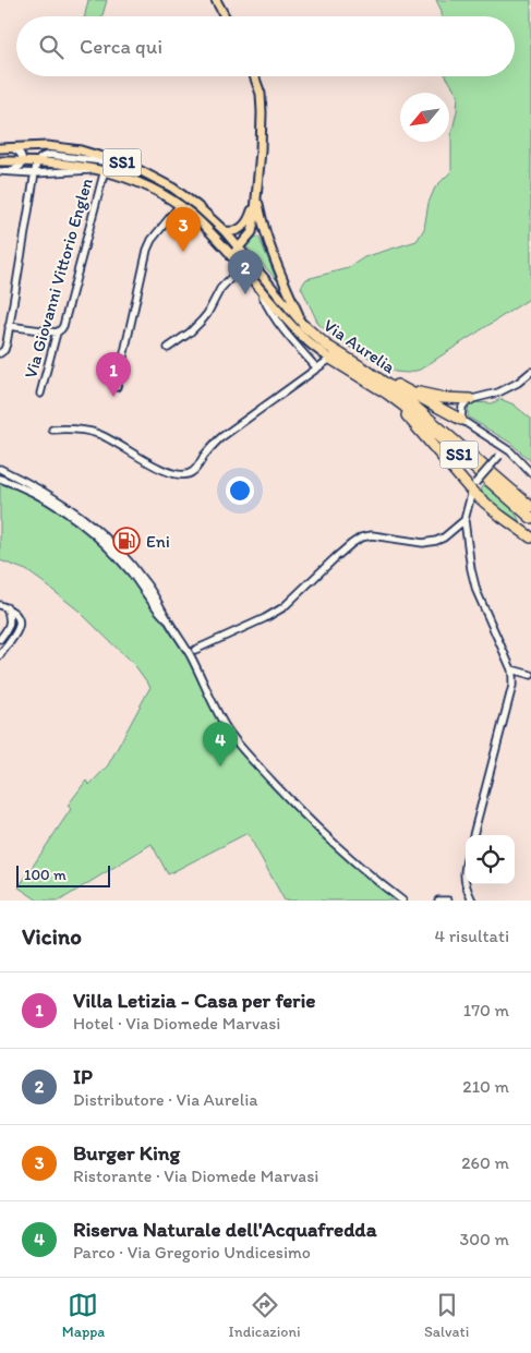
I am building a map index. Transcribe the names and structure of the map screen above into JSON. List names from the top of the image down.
{
  "streets": {
    "highway": ["SS1", "Via Aurelia"],
    "street": ["Via Giovanni Vittorio Englen"]
  },
  "crossings": [
    ["Via Giovanni Vittorio Englen", "Via Aurelia"]
  ],
  "places": {
    "fuel station": ["Eni"]
  },
  "scale_bar": "100 m",
  "north": "bottom left",
  "page": {
    "search": "Cerca qui",
    "pins": [
      "3",
      "2",
      "1",
      "4"
    ],
    "scale": "100 m",
    "heading": ["Vicino", "4 risultati"],
    "list": [
      {
        "mark": "1",
        "name": "Villa Letizia - Casa per ferie",
        "note": "Hotel · Via Diomede Marvasi",
        "value": "170 m"
      },
      {
        "mark": "2",
        "name": "IP",
        "note": "Distributore · Via Aurelia",
        "value": "210 m"
      },
      {
        "mark": "3",
        "name": "Burger King",
        "note": "Ristorante · Via Diomede Marvasi",
        "value": "260 m"
      },
      {
        "mark": "4",
        "name": "Riserva Naturale dell'Acquafredda",
        "note": "Parco · Via Gregorio Undicesimo",
        "value": "300 m"
      }
    ],
    "nav": ["Mappa", "Indicazioni", "Salvati"]
  }
}
